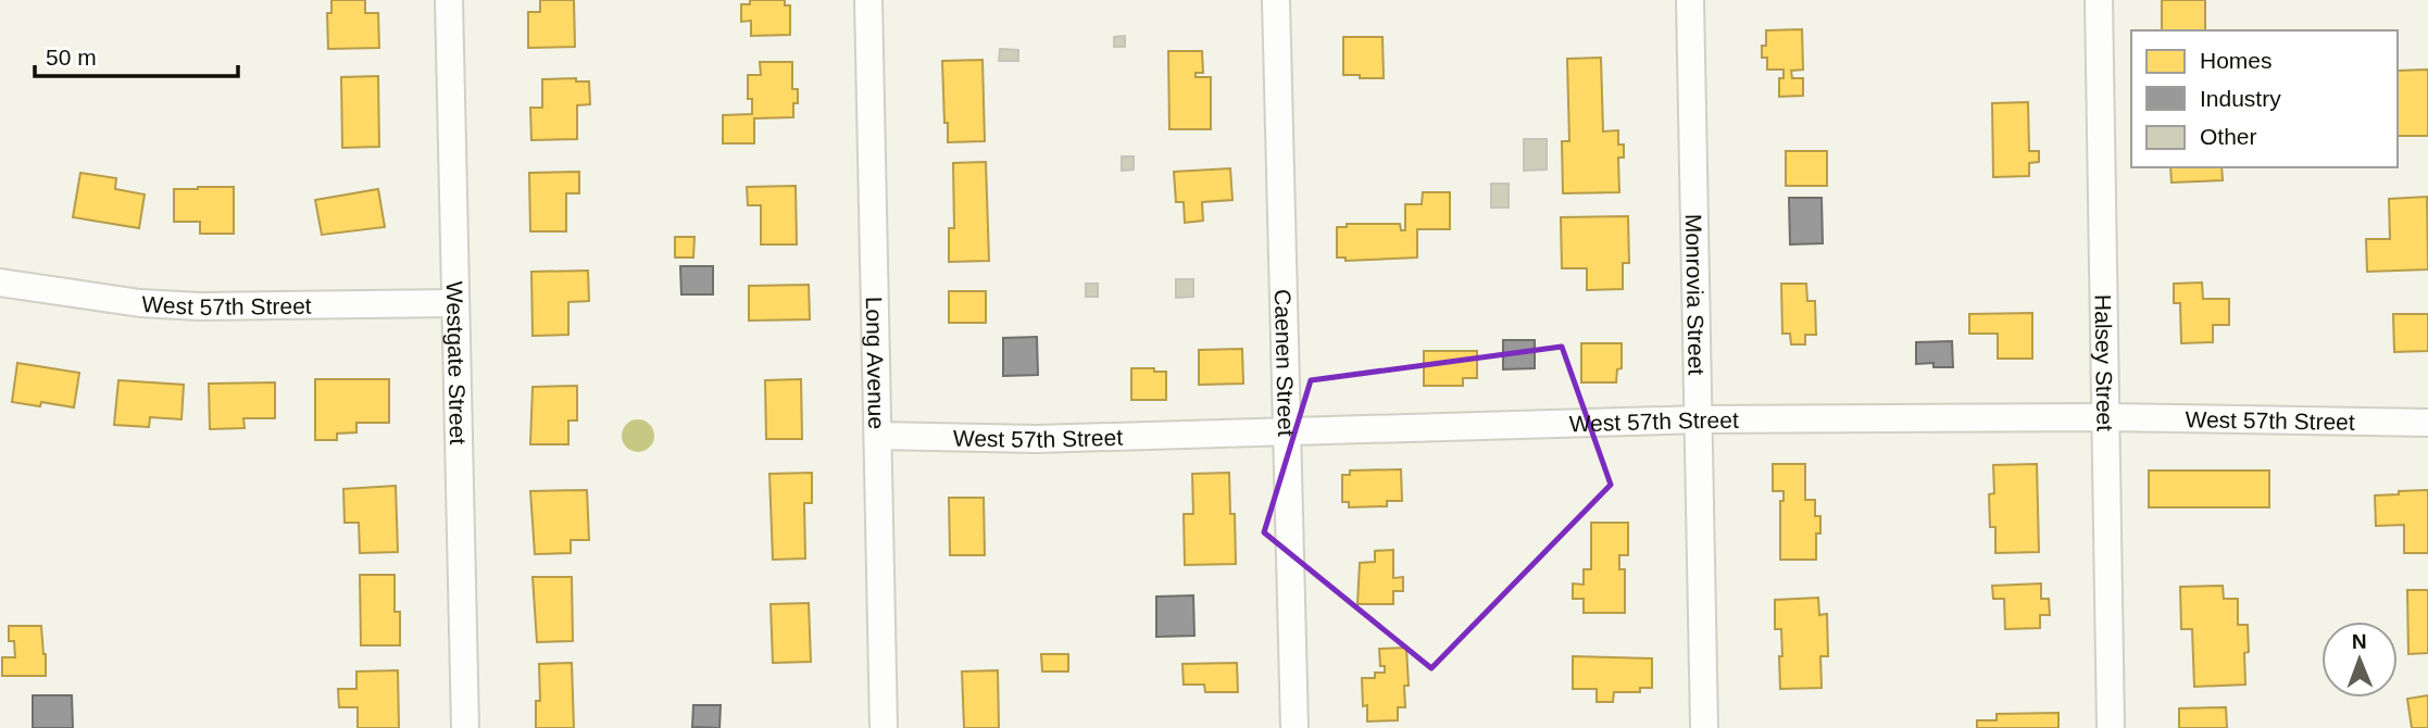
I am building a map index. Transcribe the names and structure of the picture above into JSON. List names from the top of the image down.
{
  "streets": {
    "street": [
      "Monrovia Street",
      "West 57th Street",
      "Westgate Street",
      "Long Avenue",
      "Caenen Street",
      "Halsey Street"
    ]
  },
  "crossings": [
    ["Monrovia Street", "West 57th Street"],
    ["West 57th Street", "Westgate Street"],
    ["West 57th Street", "Long Avenue"],
    ["West 57th Street", "Caenen Street"],
    ["West 57th Street", "Halsey Street"]
  ],
  "legend": ["Homes", "Industry", "Other"],
  "scale_bar": "50 m",
  "north": "top"
}
